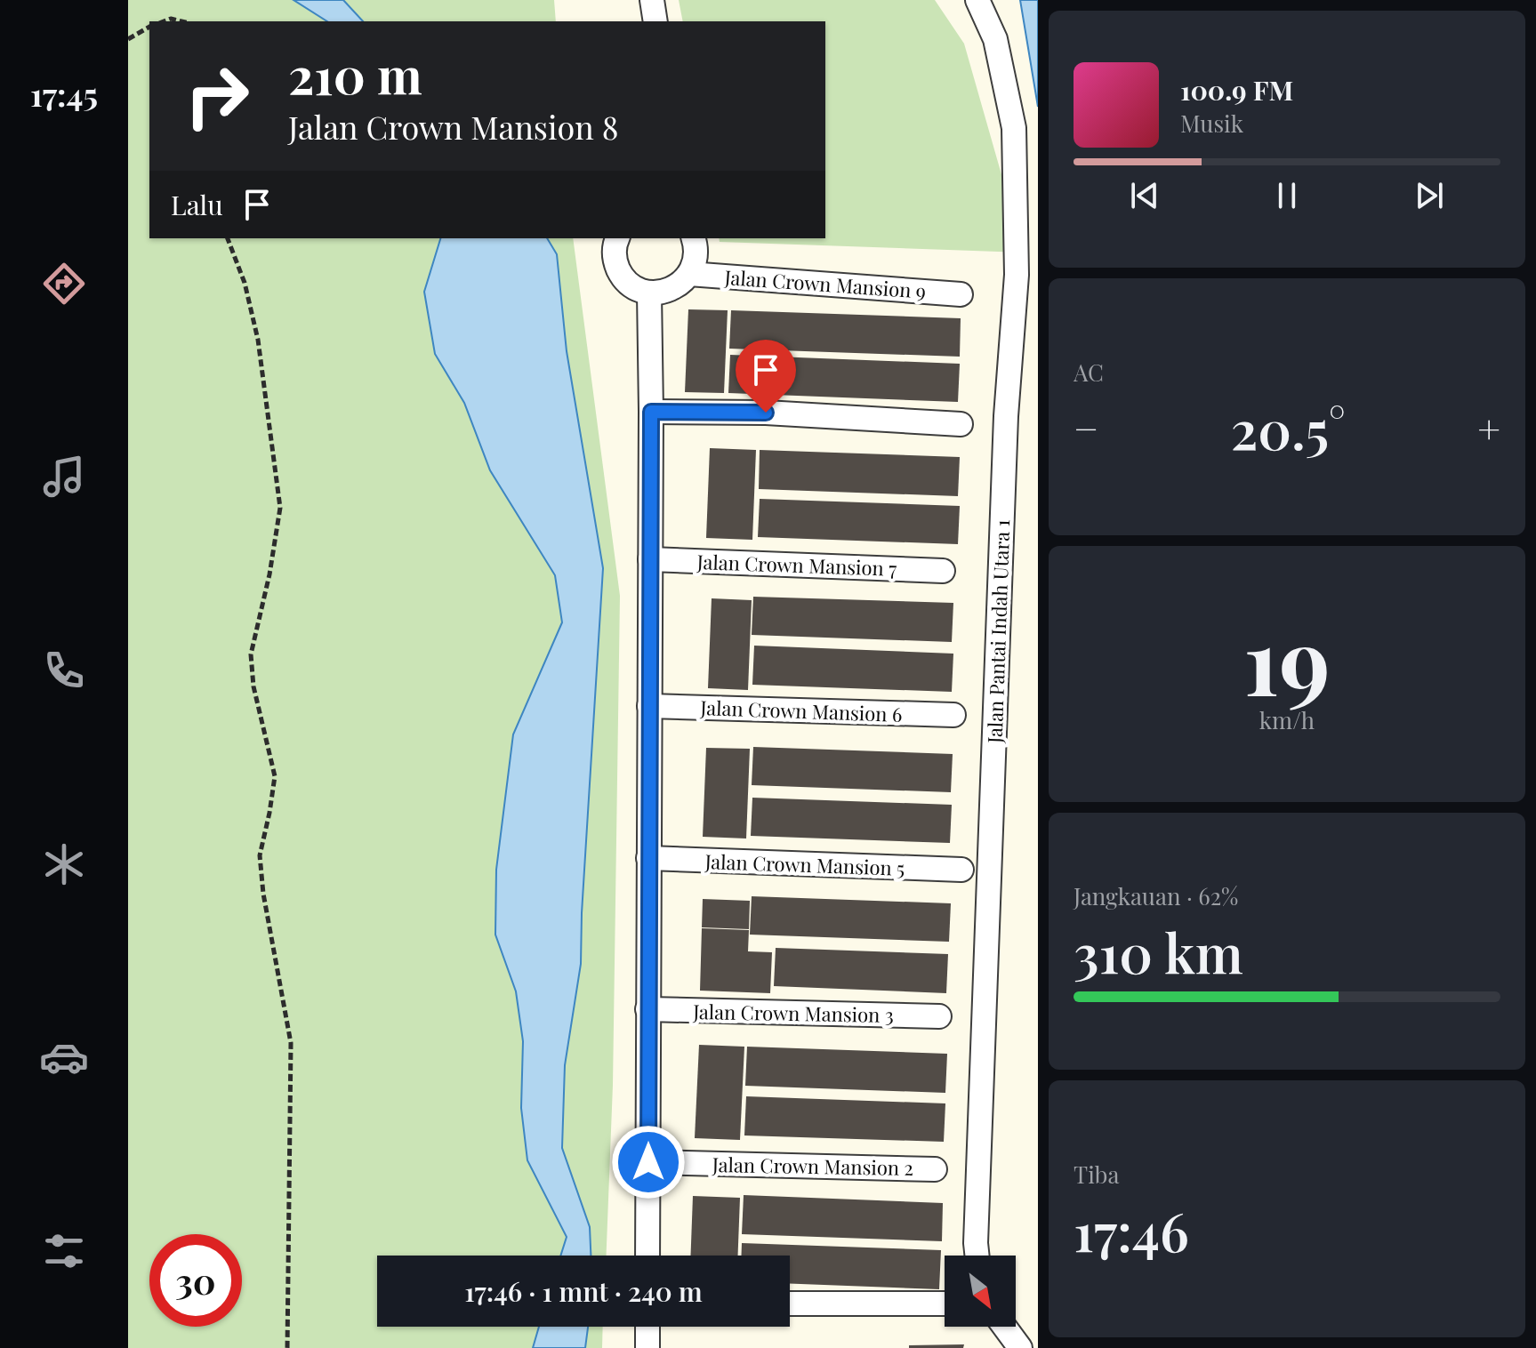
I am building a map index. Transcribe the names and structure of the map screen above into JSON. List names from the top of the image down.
{
  "streets": {
    "street": [
      "Jalan Crown Mansion 9",
      "Jalan Crown Mansion 7",
      "Jalan Pantai Indah Utara 1",
      "Jalan Crown Mansion 6",
      "Jalan Crown Mansion 5",
      "Jalan Crown Mansion 3",
      "Jalan Crown Mansion 2"
    ]
  },
  "north": "bottom right",
  "page": {
    "tabs": "17:45",
    "turn": ["210 m", "Jalan Crown Mansion 8"],
    "song": ["100.9 FM", "Musik"],
    "then": "Lalu",
    "tile": [
      "AC",
      ["19", "km/h"],
      ["Jangkauan · 62%", "310 km"],
      ["Tiba", "17:46"]
    ],
    "heat": ["−", "20.5°", "+"],
    "limit": "30",
    "trip": "17:46 · 1 mnt · 240 m"
  }
}
